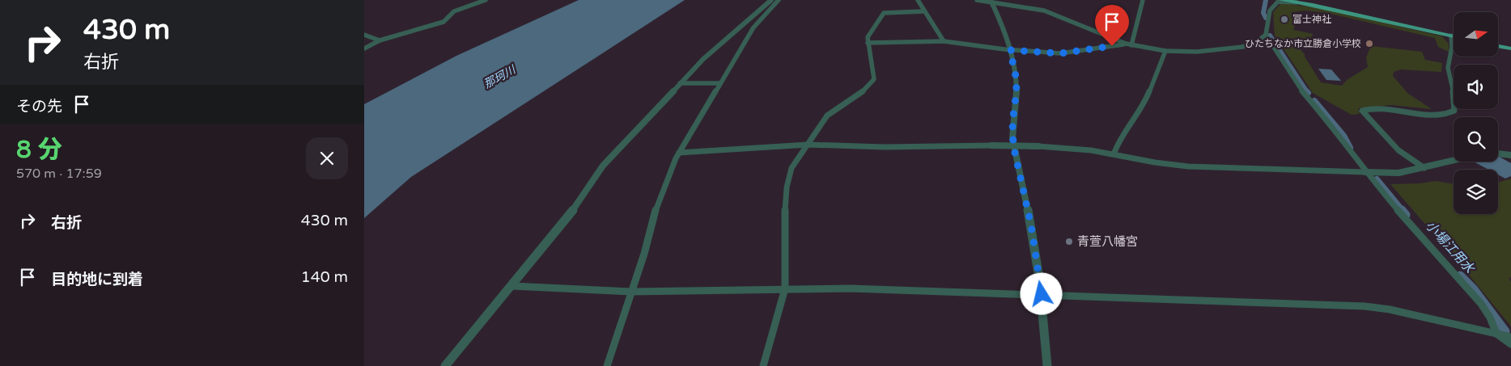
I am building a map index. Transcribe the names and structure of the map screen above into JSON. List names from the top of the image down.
{
  "water": ["那珂川", "小場江用水"],
  "places": ["富士神社", "ひたちなか市立勝倉小学校", "青萱八幡宮"],
  "north": "right",
  "page": {
    "turn": ["430 m", "右折"],
    "then": "その先",
    "heading": ["8 分", "570 m · 17:59"],
    "list": [
      {
        "name": "右折",
        "value": "430 m"
      },
      {
        "name": "目的地に到着",
        "value": "140 m"
      }
    ]
  }
}
